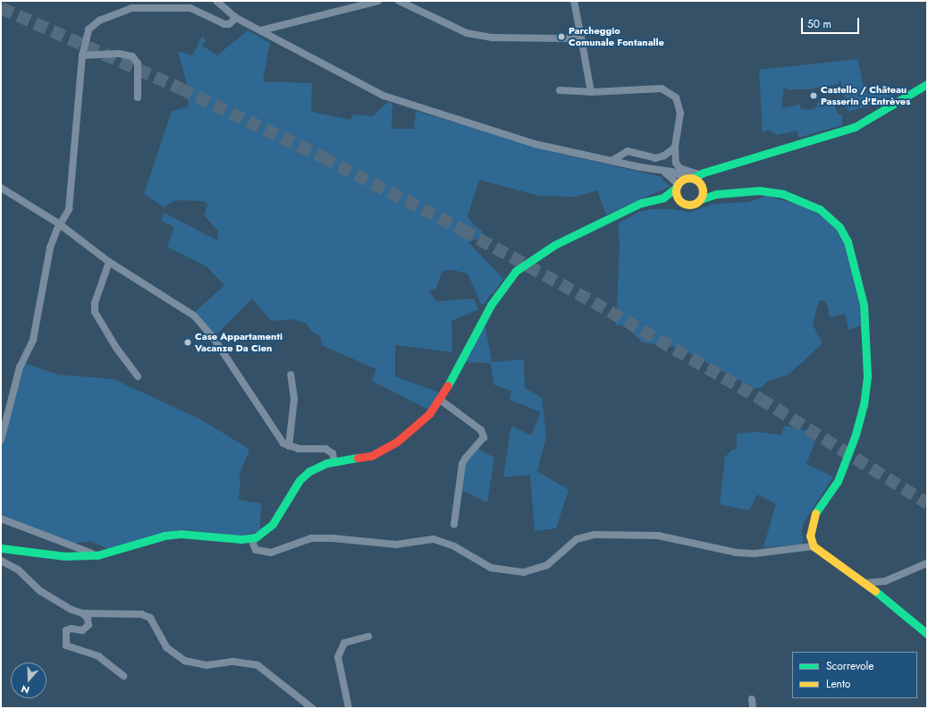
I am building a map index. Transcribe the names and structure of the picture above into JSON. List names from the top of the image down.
{
  "places": ["Parcheggio Comunale Fontanalle", "Castello / Château Passerin d'Entrèves", "Case Appartamenti Vacanze Da Cien"],
  "legend": ["Scorrevole", "Lento"],
  "scale_bar": "50 m",
  "north": "bottom"
}
